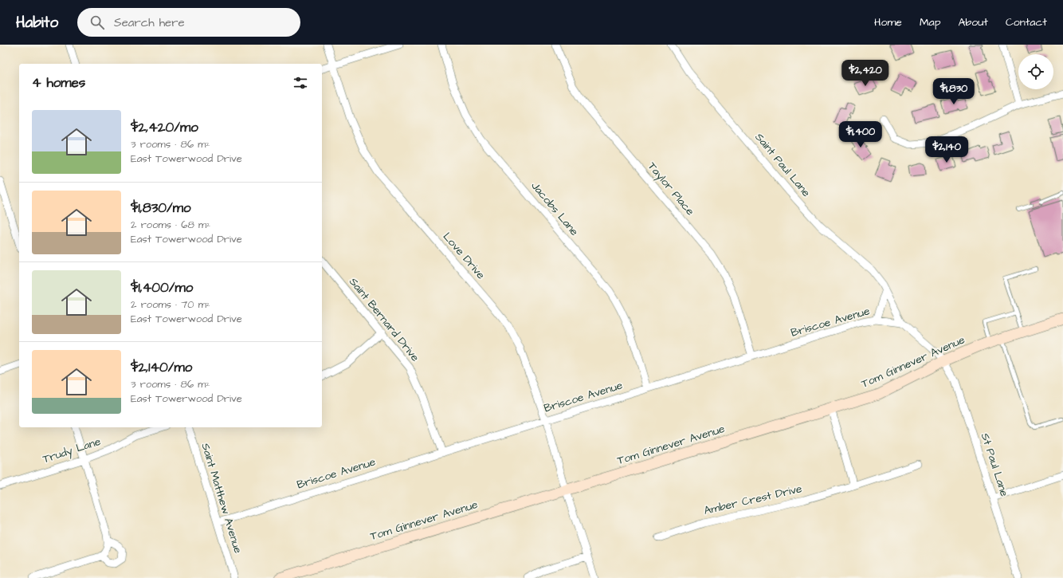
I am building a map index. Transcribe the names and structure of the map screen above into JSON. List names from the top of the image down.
{
  "streets": {
    "main road": ["Tom Ginnever Avenue"],
    "street": [
      "Saint Paul Lane",
      "Taylor Place",
      "Jacobs Lane",
      "Love Drive",
      "Saint Bernard Drive",
      "Briscoe Avenue",
      "Trudy Lane",
      "St Paul Lane",
      "Saint Matthew Avenue",
      "Amber Crest Drive"
    ]
  },
  "crossings": [
    ["Taylor Place", "Briscoe Avenue"],
    ["Jacobs Lane", "Briscoe Avenue"],
    ["Love Drive", "Briscoe Avenue"],
    ["Love Drive", "Tom Ginnever Avenue"],
    ["Saint Bernard Drive", "Briscoe Avenue"],
    ["Briscoe Avenue", "Saint Matthew Avenue"],
    ["Tom Ginnever Avenue", "St Paul Lane"]
  ],
  "page": {
    "header": "Habito",
    "search": "Search here",
    "nav": [
      "Home",
      "Map",
      "About",
      "Contact"
    ],
    "price": [
      "$2,420",
      "$1,830",
      "$1,400",
      "$2,140"
    ],
    "heading": "4 homes",
    "list": [
      {
        "name": "$2,420/mo",
        "note": "3 rooms · 86 m² · East Towerwood Drive"
      },
      {
        "name": "$1,830/mo",
        "note": "2 rooms · 68 m² · East Towerwood Drive"
      },
      {
        "name": "$1,400/mo",
        "note": "2 rooms · 70 m² · East Towerwood Drive"
      },
      {
        "name": "$2,140/mo",
        "note": "3 rooms · 86 m² · East Towerwood Drive"
      }
    ]
  }
}
